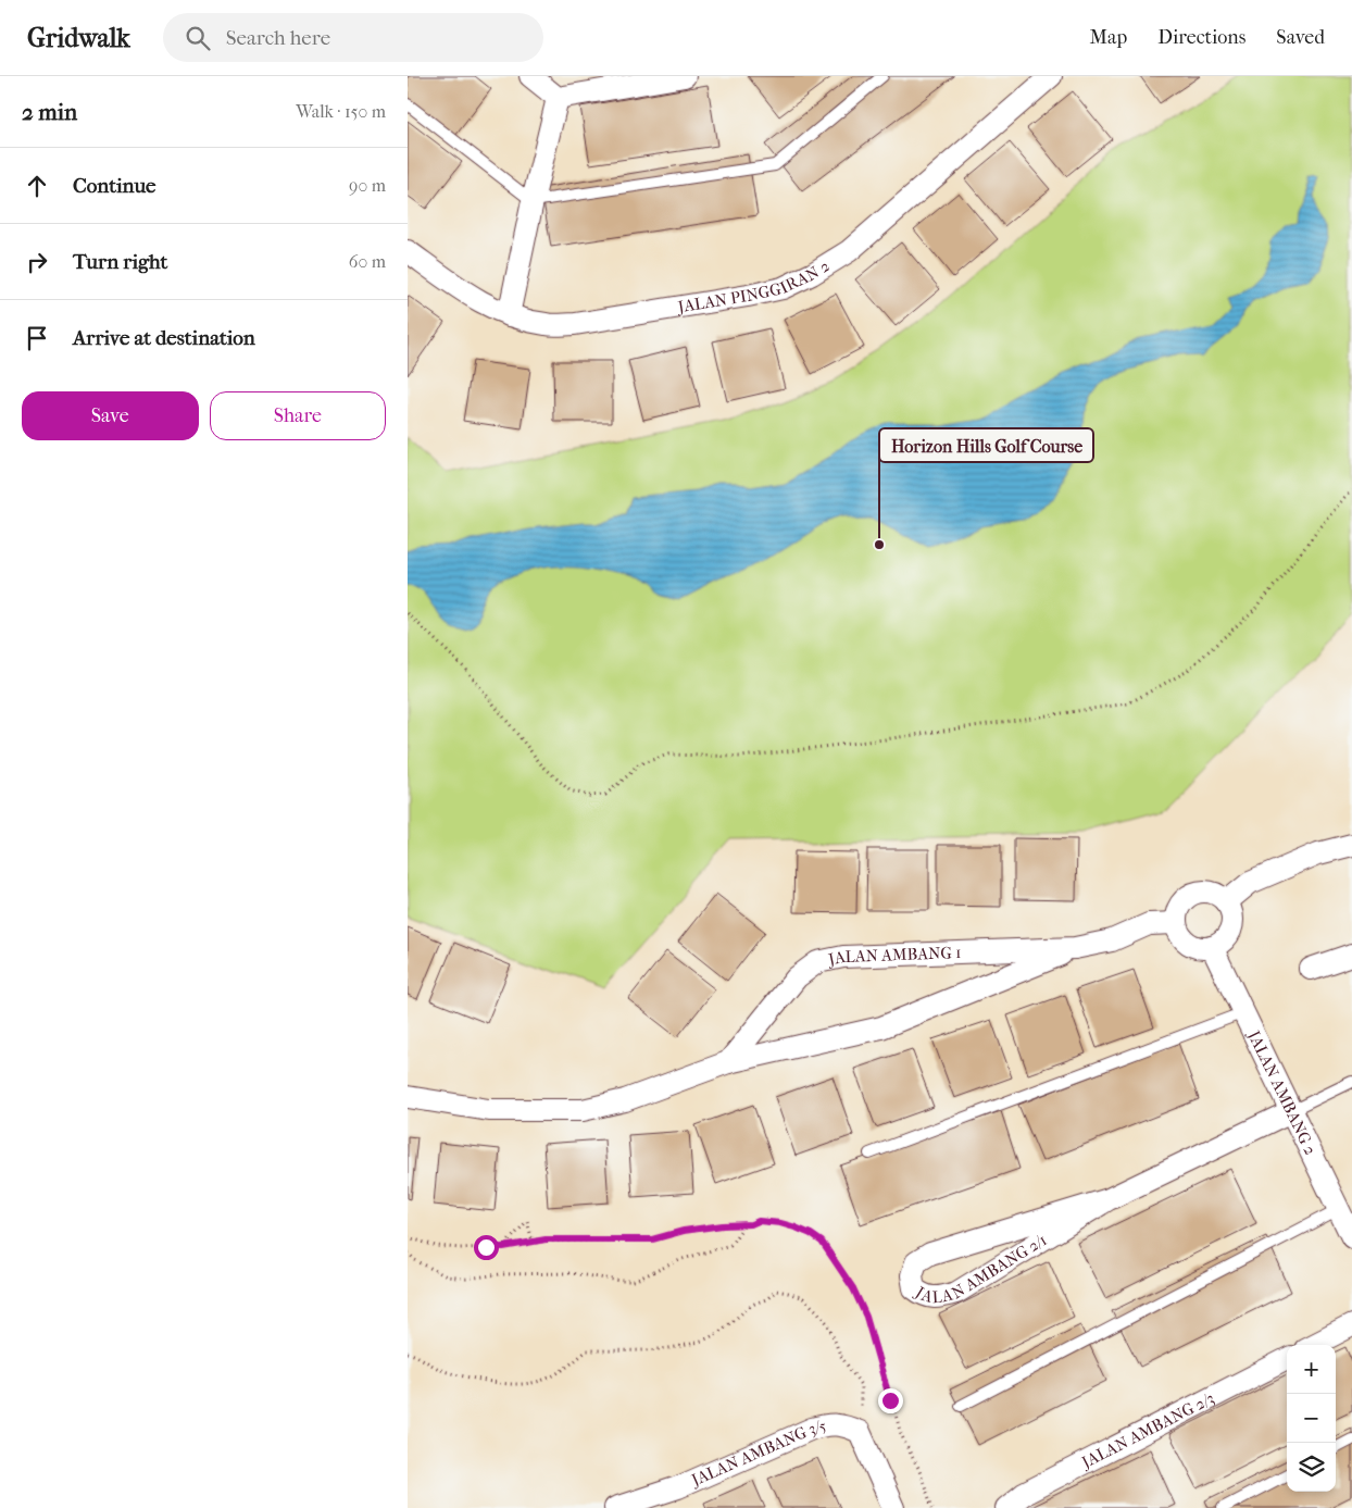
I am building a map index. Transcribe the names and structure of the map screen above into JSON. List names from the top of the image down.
{
  "streets": {
    "street": [
      "JALAN PINGGIRAN 2",
      "JALAN AMBANG 1",
      "JALAN AMBANG 2",
      "JALAN AMBANG 2/1",
      "JALAN AMBANG 2/3",
      "JALAN AMBANG 3/5"
    ]
  },
  "crossings": [
    ["JALAN AMBANG 1", "JALAN AMBANG 2"],
    ["JALAN AMBANG 2", "JALAN AMBANG 2/1"]
  ],
  "places": ["Horizon Hills Golf Course"],
  "page": {
    "header": "Gridwalk",
    "search": "Search here",
    "nav": ["Map", "Directions", "Saved"],
    "heading": ["2 min", "Walk · 150 m"],
    "list": [
      ["Continue", "90 m"],
      ["Turn right", "60 m"],
      "Arrive at destination"
    ],
    "buttons": ["Save", "Share"],
    "map_buttons": ["+", "−"]
  }
}
